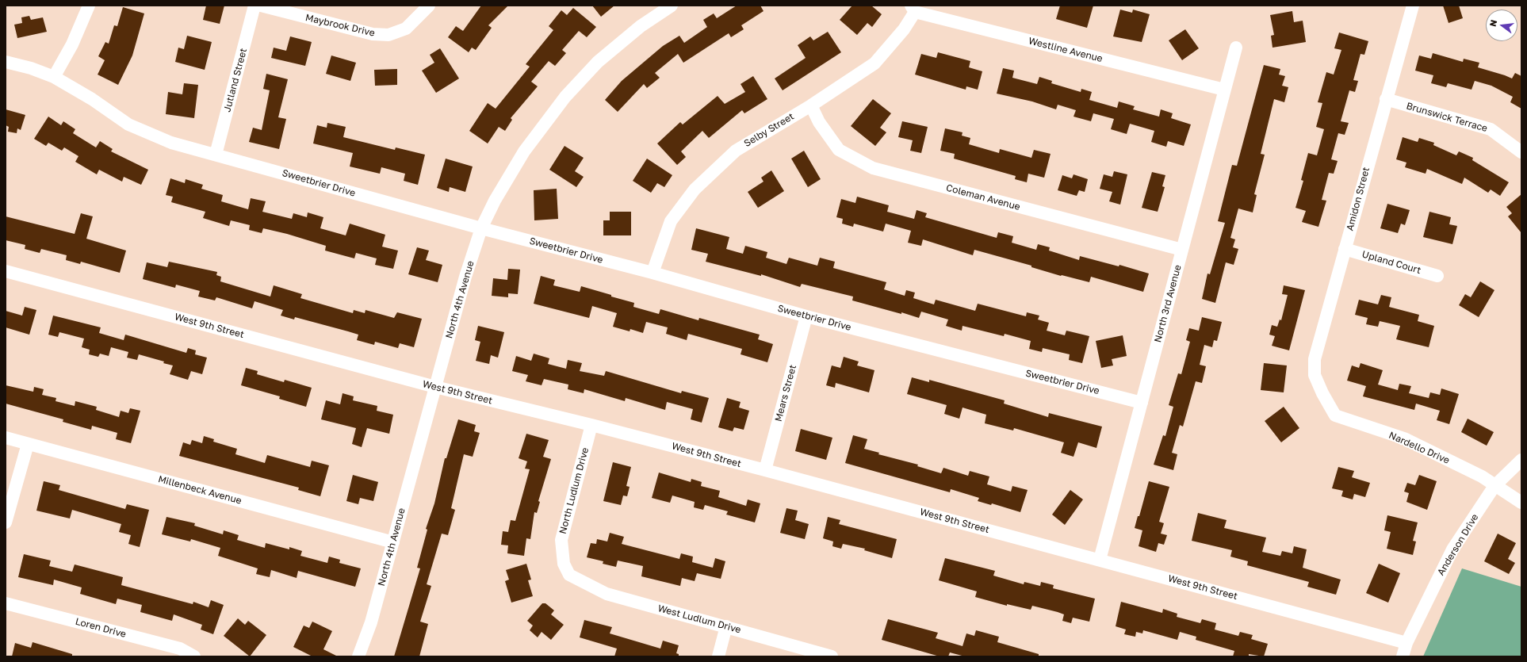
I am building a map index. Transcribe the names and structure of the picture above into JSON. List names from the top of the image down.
{
  "streets": {
    "street": [
      "Maybrook Drive",
      "Westline Avenue",
      "Jutland Street",
      "Brunswick Terrace",
      "Selby Street",
      "Sweetbrier Drive",
      "Coleman Avenue",
      "Amidon Street",
      "Upland Court",
      "North 4th Avenue",
      "North 3rd Avenue",
      "West 9th Street",
      "Mears Street",
      "Nardello Drive",
      "Millenbeck Avenue",
      "North Ludlum Drive",
      "Anderson Drive",
      "West Ludlum Drive",
      "Loren Drive"
    ]
  },
  "crossings": [
    ["Westline Avenue", "Selby Street"],
    ["Westline Avenue", "North 3rd Avenue"],
    ["Jutland Street", "Sweetbrier Drive"],
    ["Brunswick Terrace", "Amidon Street"],
    ["Selby Street", "Sweetbrier Drive"],
    ["Selby Street", "Coleman Avenue"],
    ["Sweetbrier Drive", "North 4th Avenue"],
    ["Sweetbrier Drive", "North 3rd Avenue"],
    ["Sweetbrier Drive", "Mears Street"],
    ["Coleman Avenue", "North 3rd Avenue"],
    ["Amidon Street", "Upland Court"],
    ["Amidon Street", "Nardello Drive"],
    ["North 4th Avenue", "West 9th Street"],
    ["North 4th Avenue", "Millenbeck Avenue"],
    ["North 3rd Avenue", "West 9th Street"],
    ["West 9th Street", "Mears Street"],
    ["West 9th Street", "North Ludlum Drive"],
    ["West 9th Street", "Anderson Drive"],
    ["Nardello Drive", "Anderson Drive"],
    ["North Ludlum Drive", "West Ludlum Drive"]
  ],
  "north": "left"
}
